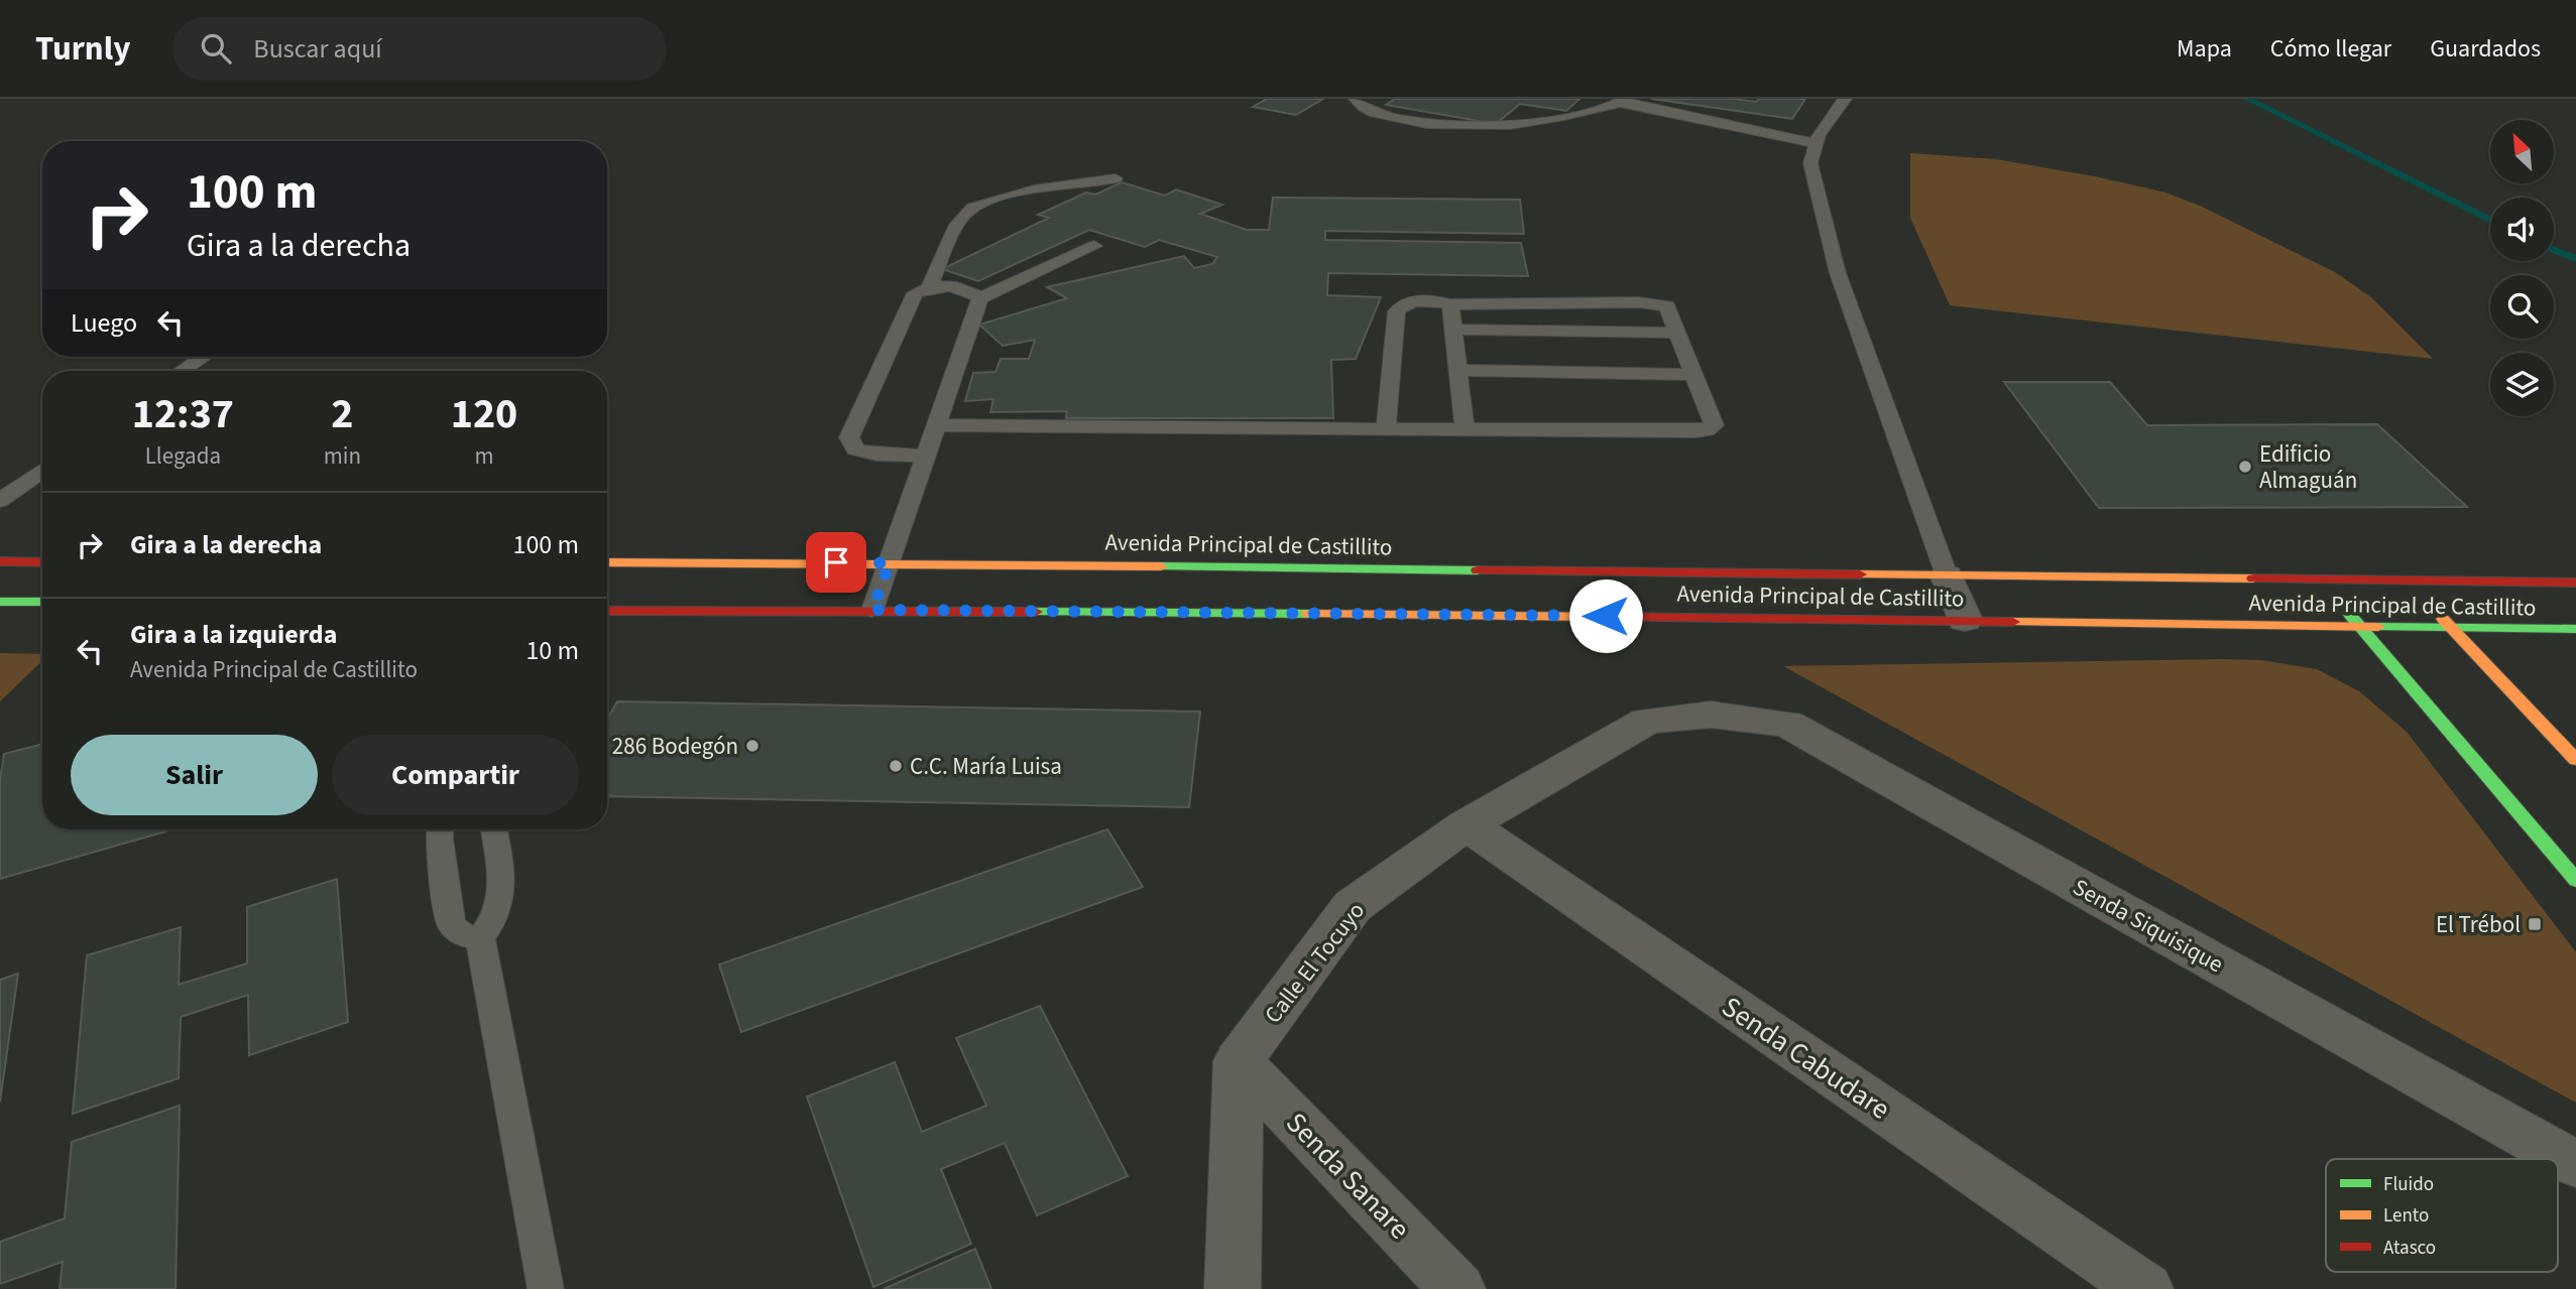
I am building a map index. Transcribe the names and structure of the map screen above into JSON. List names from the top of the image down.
{
  "streets": {
    "main road": ["Avenida Principal de Castillito"],
    "street": [
      "Senda Siquisique",
      "Calle El Tocuyo",
      "Senda Cabudare",
      "Senda Sanare"
    ]
  },
  "crossings": [
    ["Senda Siquisique", "Calle El Tocuyo"],
    ["Calle El Tocuyo", "Senda Cabudare"],
    ["Calle El Tocuyo", "Senda Sanare"]
  ],
  "places": {
    "other": ["Edificio Almaguán", "286 Bodegón", "C.C. María Luisa"],
    "transit": ["El Trébol"]
  },
  "legend": ["Fluido", "Lento", "Atasco"],
  "north": "top left",
  "page": {
    "header": "Turnly",
    "search": "Buscar aquí",
    "nav": ["Mapa", "Cómo llegar", "Guardados"],
    "turn": ["100 m", "Gira a la derecha"],
    "then": "Luego",
    "eta": [
      "12:37",
      "Llegada",
      "2",
      "min",
      "120",
      "m"
    ],
    "list": [
      {
        "name": "Gira a la derecha",
        "value": "100 m"
      },
      {
        "name": "Gira a la izquierda",
        "note": "Avenida Principal de Castillito",
        "value": "10 m"
      }
    ],
    "buttons": ["Salir", "Compartir"]
  }
}
